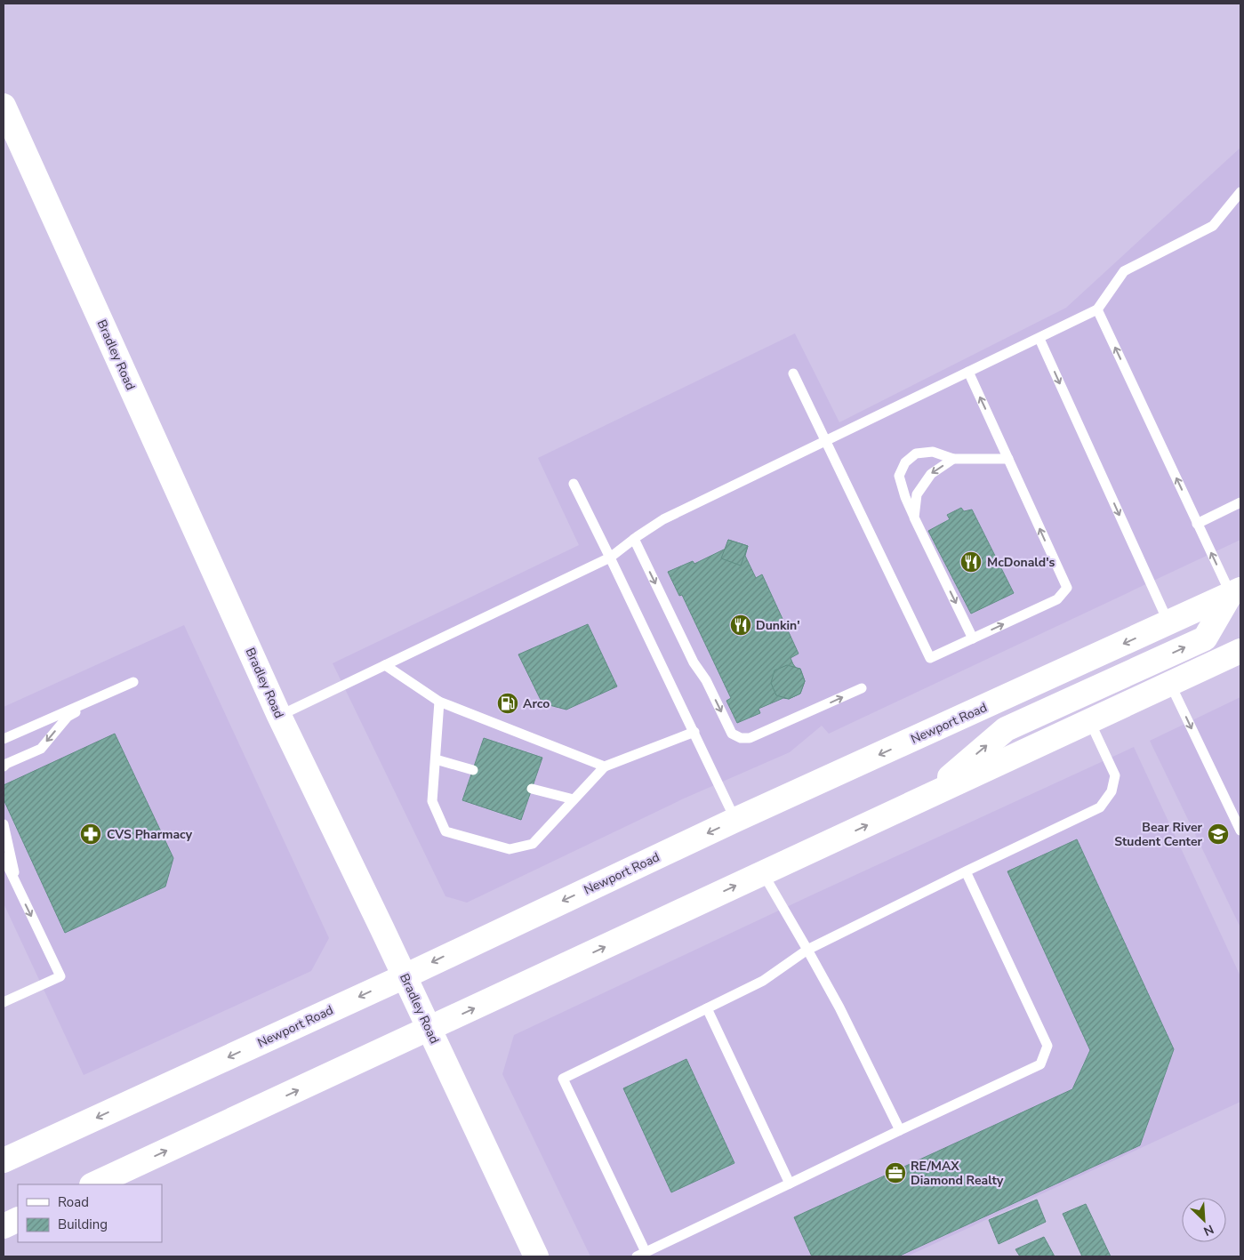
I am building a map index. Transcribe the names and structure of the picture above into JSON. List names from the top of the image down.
{
  "streets": {
    "main road": ["Bradley Road", "Newport Road"]
  },
  "crossings": [
    ["Bradley Road", "Newport Road"]
  ],
  "places": {
    "restaurant": ["McDonald's", "Dunkin'"],
    "fuel station": ["Arco"],
    "pharmacy": ["CVS Pharmacy"],
    "school or university": ["Bear River Student Center"],
    "office": ["RE/MAX Diamond Realty"]
  },
  "legend": ["Road", "Building"],
  "north": "bottom right"
}
